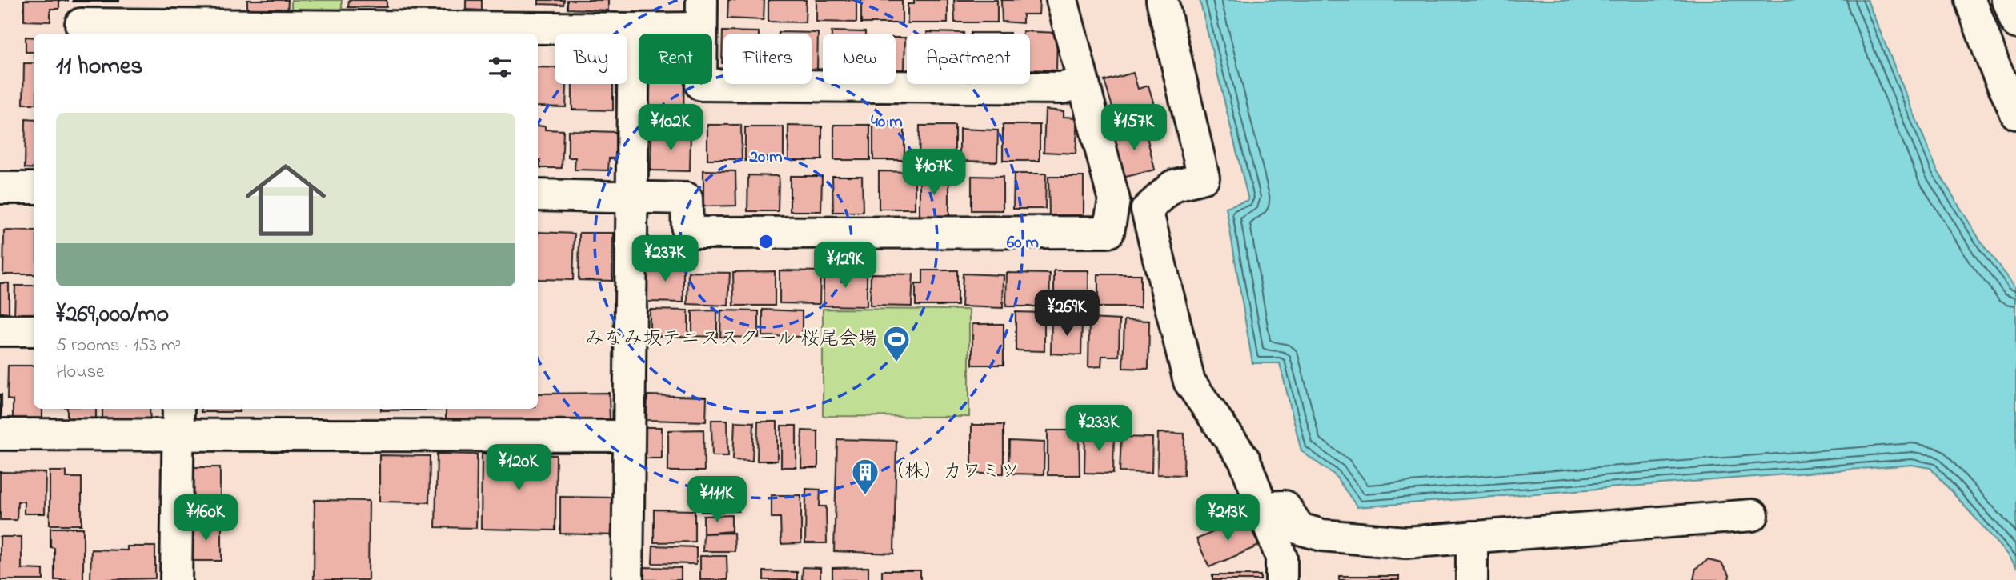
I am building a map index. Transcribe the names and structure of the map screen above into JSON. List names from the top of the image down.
{
  "places": {
    "sports": ["みなみ坂テニススクール 桜尾会場"],
    "building": ["（株）カワミツ"]
  },
  "page": {
    "chip": [
      "Buy",
      "Rent",
      "Filters",
      "New",
      "Apartment"
    ],
    "heading": "11 homes",
    "list": [
      {
        "name": "¥269,000/mo",
        "note": "5 rooms · 153 m² · House"
      }
    ],
    "price": [
      "¥102K",
      "¥157K",
      "¥107K",
      "¥237K",
      "¥129K",
      "¥269K",
      "¥233K",
      "¥120K",
      "¥111K",
      "¥160K",
      "¥213K"
    ]
  },
  "rings": ["40 m", "20 m", "60 m"]
}
